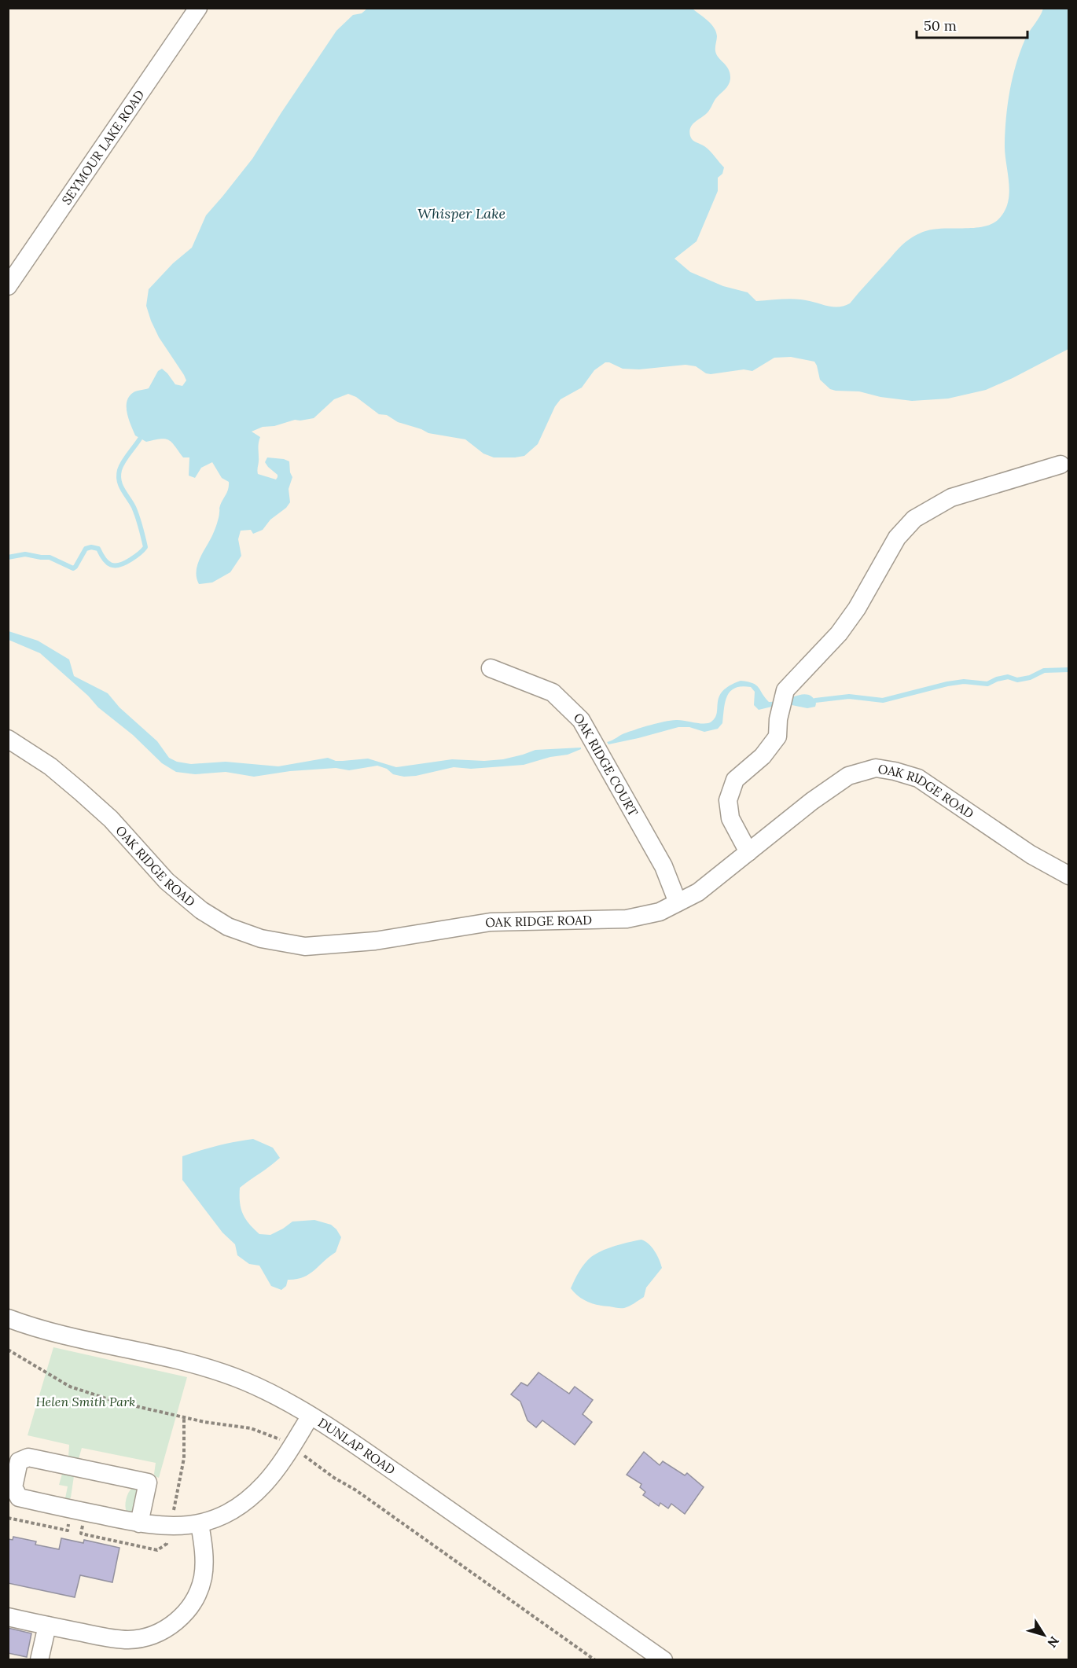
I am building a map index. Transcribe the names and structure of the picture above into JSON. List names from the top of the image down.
{
  "streets": {
    "street": [
      "SEYMOUR LAKE ROAD",
      "OAK RIDGE COURT",
      "OAK RIDGE ROAD",
      "DUNLAP ROAD"
    ]
  },
  "crossings": [
    ["OAK RIDGE COURT", "OAK RIDGE ROAD"]
  ],
  "water": ["Whisper Lake"],
  "parks": ["Helen Smith Park"],
  "scale_bar": "50 m",
  "north": "bottom right"
}
